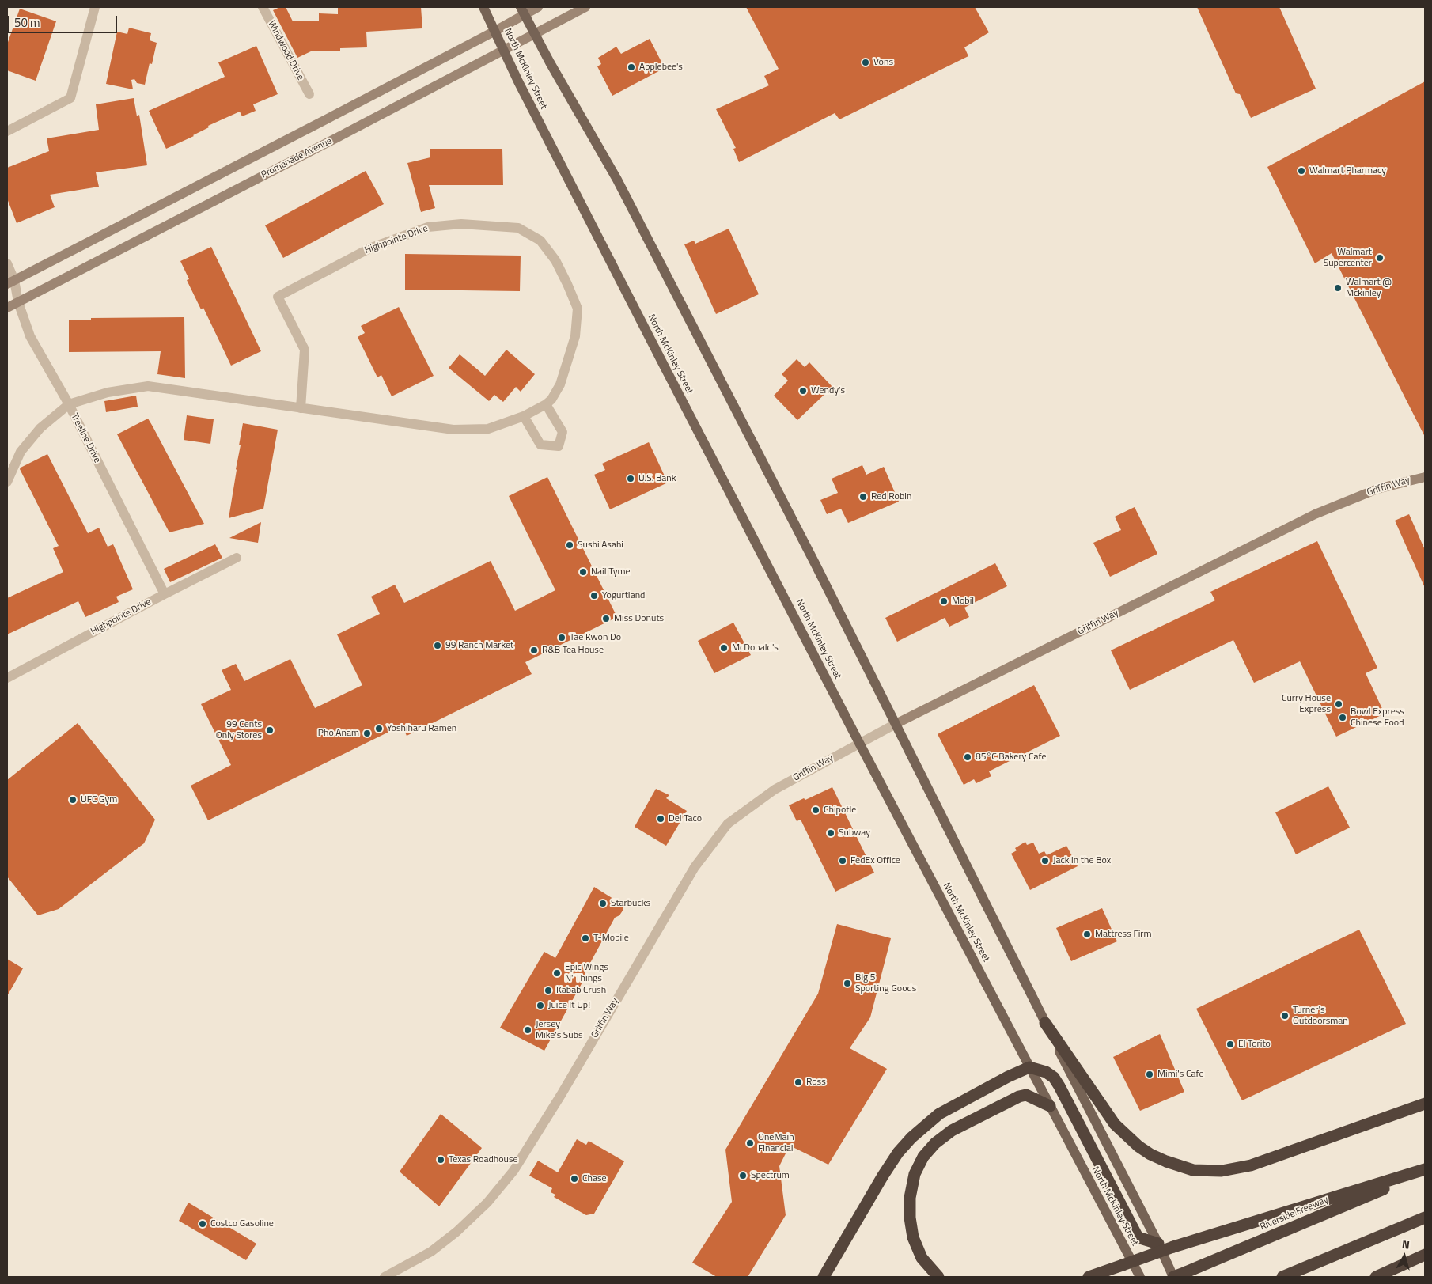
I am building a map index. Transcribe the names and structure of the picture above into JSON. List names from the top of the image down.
{
  "streets": {
    "highway": ["Riverside Freeway"],
    "main road": ["North McKinley Street", "Promenade Avenue", "Griffin Way"],
    "street": ["Windwood Drive", "Highpointe Drive", "Treeline Drive"]
  },
  "crossings": [
    ["North McKinley Street", "Promenade Avenue"],
    ["North McKinley Street", "Griffin Way"],
    ["Promenade Avenue", "Treeline Drive"],
    ["Highpointe Drive", "Treeline Drive"]
  ],
  "places": [
    "Vons",
    "Applebee's",
    "Walmart Pharmacy",
    "Walmart Supercenter",
    "Walmart @ Mckinley",
    "Wendy's",
    "U.S. Bank",
    "Red Robin",
    "Sushi Asahi",
    "Nail Tyme",
    "Yogurtland",
    "Mobil",
    "Miss Donuts",
    "Tae Kwon Do",
    "99 Ranch Market",
    "McDonald's",
    "R&B Tea House",
    "Curry House Express",
    "Bowl Express Chinese Food",
    "Yoshiharu Ramen",
    "99 Cents Only Stores",
    "Pho Anam",
    "85°C Bakery Cafe",
    "UFC Gym",
    "Chipotle",
    "Del Taco",
    "Subway",
    "FedEx Office",
    "Jack in the Box",
    "Starbucks",
    "Mattress Firm",
    "T-Mobile",
    "Epic Wings N' Things",
    "Big 5 Sporting Goods",
    "Kabab Crush",
    "Juice It Up!",
    "Turner's Outdoorsman",
    "Jersey Mike's Subs",
    "El Torito",
    "Mimi's Cafe",
    "Ross",
    "OneMain Financial",
    "Texas Roadhouse",
    "Spectrum",
    "Chase",
    "Costco Gasoline"
  ],
  "scale_bar": "50 m",
  "north": "top"
}
